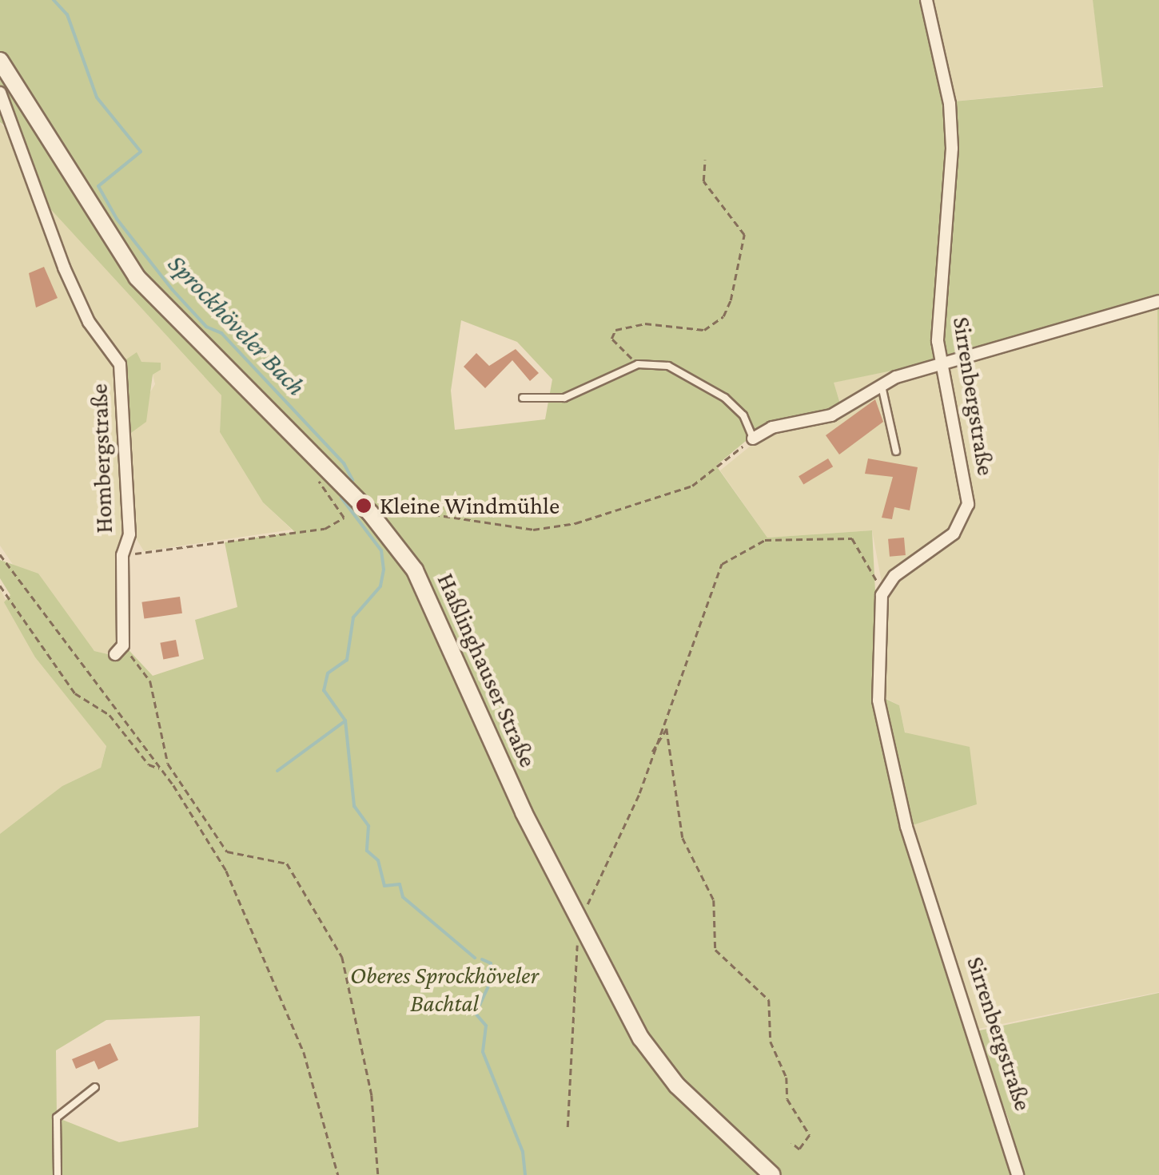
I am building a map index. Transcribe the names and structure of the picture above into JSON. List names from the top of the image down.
{
  "streets": {
    "main road": ["Haßlinghauser Straße"],
    "street": ["Sirrenbergstraße", "Hombergstraße"]
  },
  "water": ["Sprockhöveler Bach"],
  "parks": ["Oberes Sprockhöveler Bachtal"],
  "places": ["Kleine Windmühle"]
}
